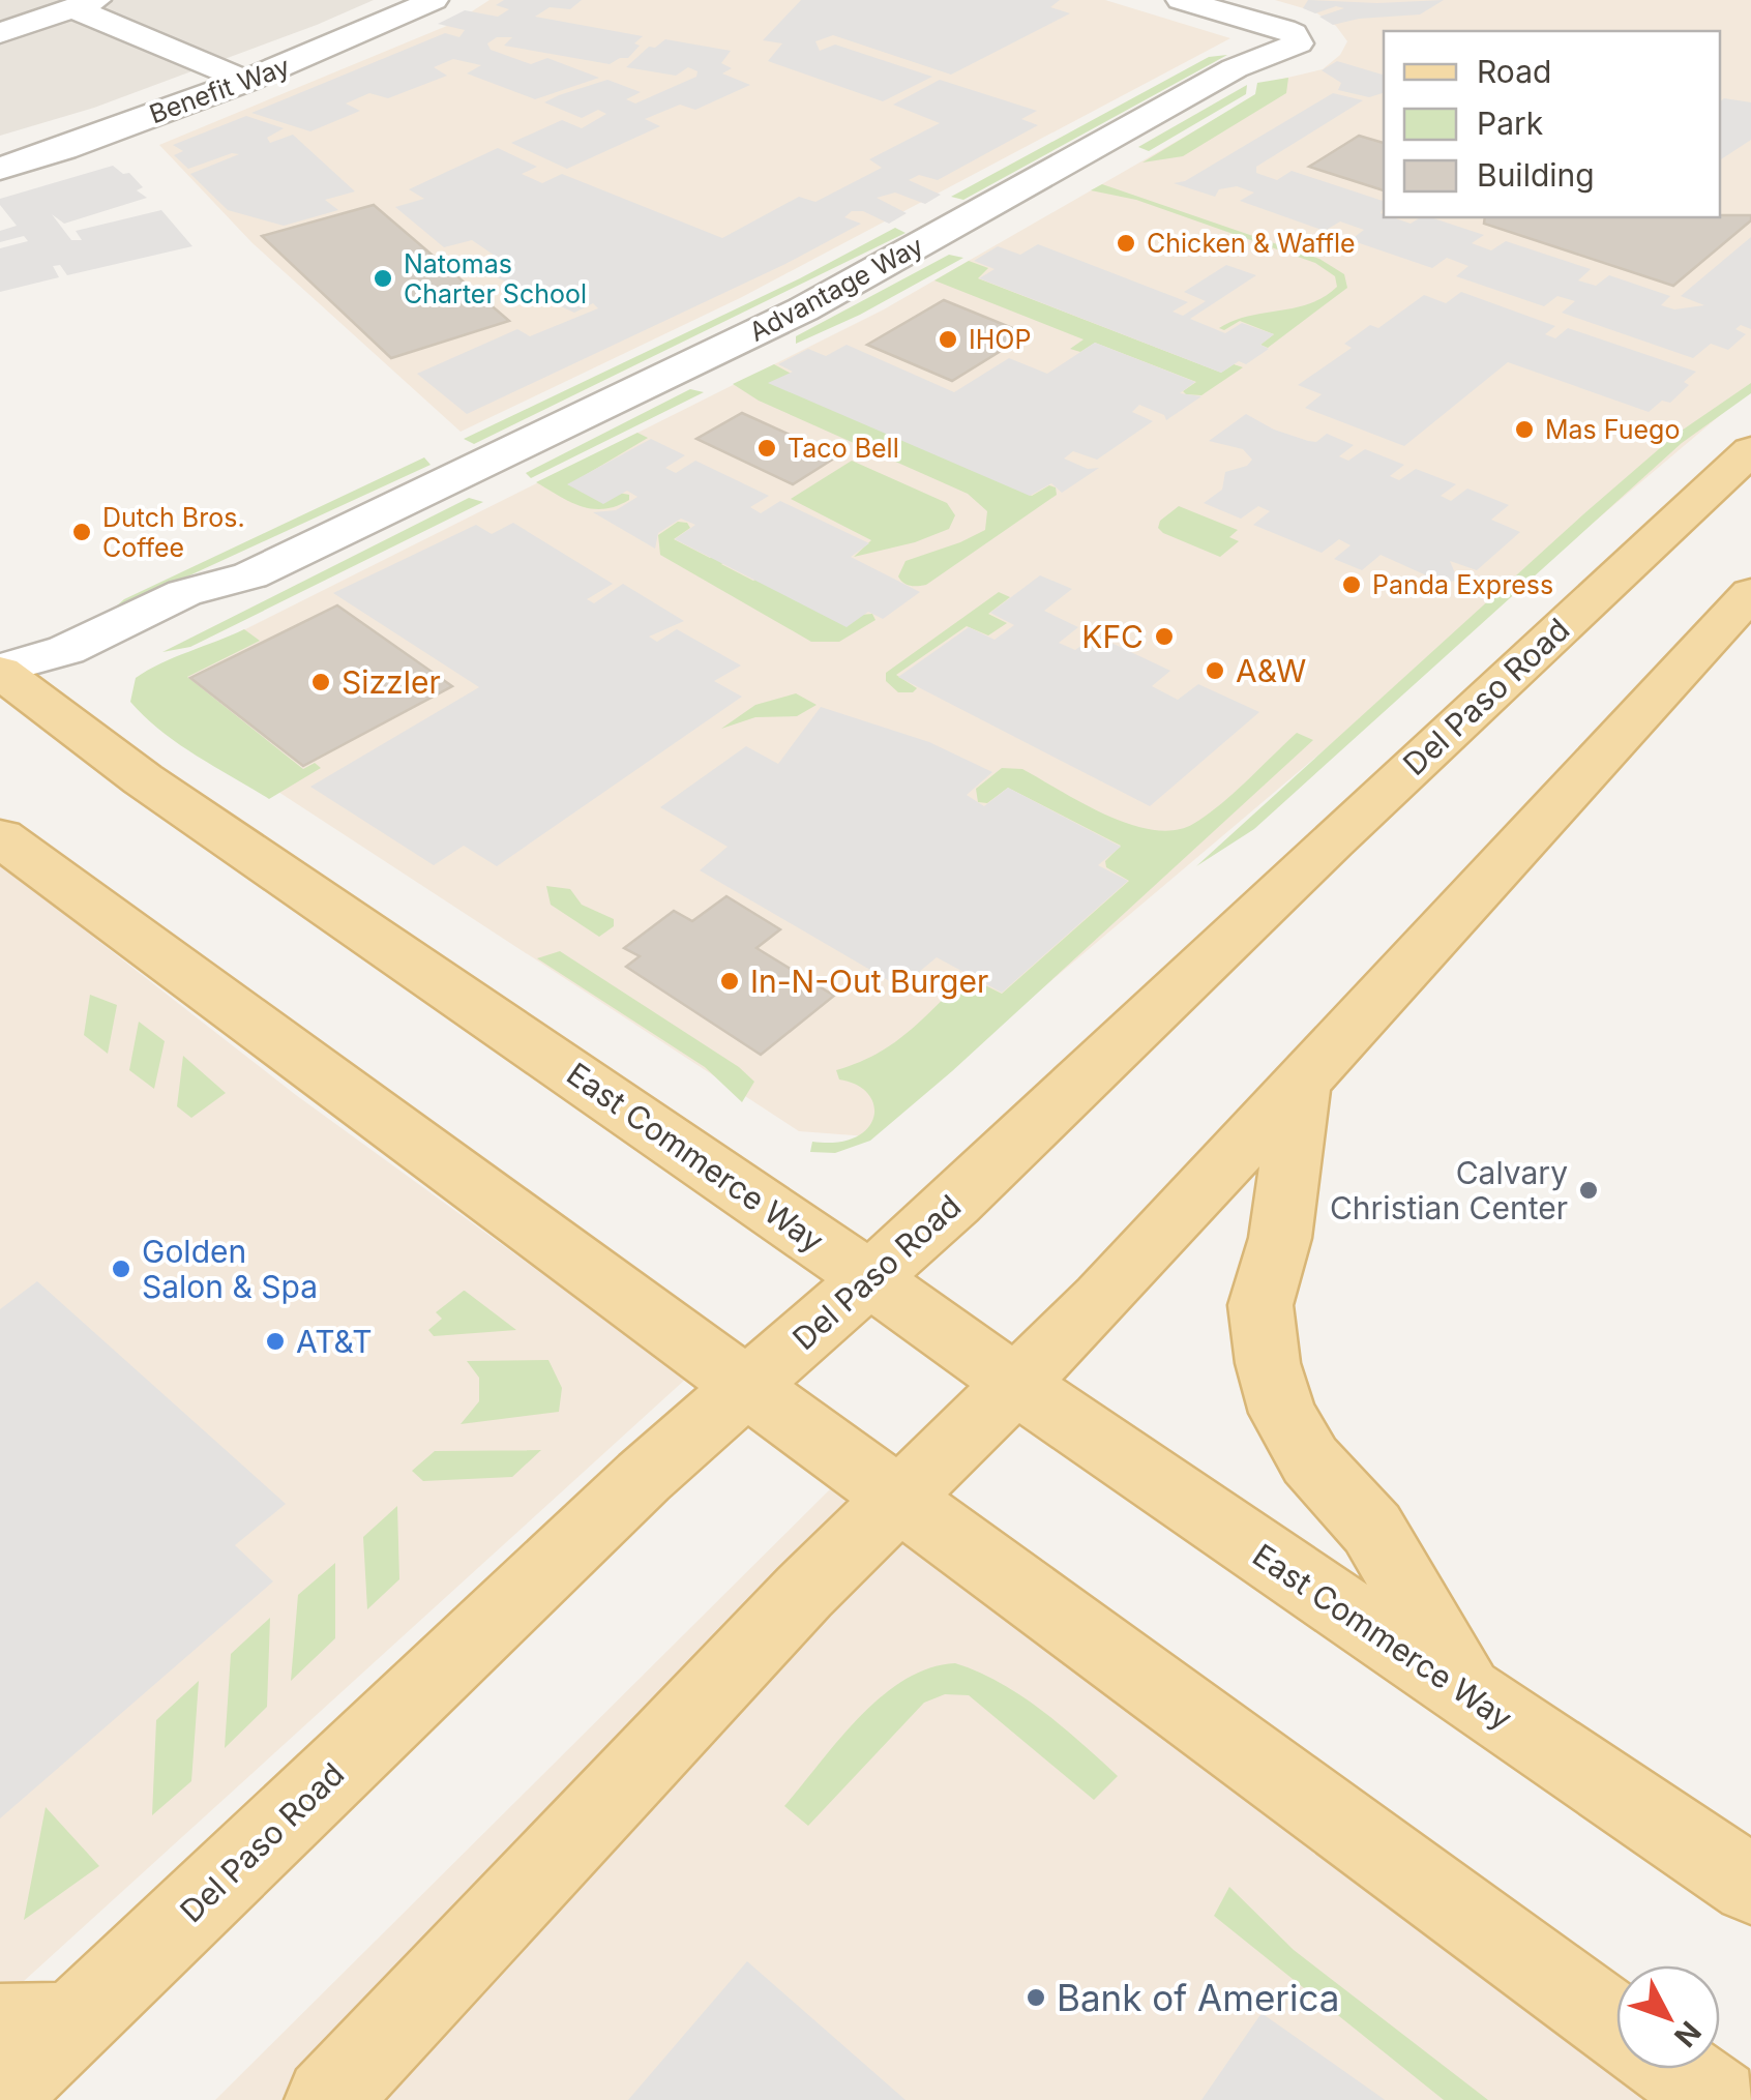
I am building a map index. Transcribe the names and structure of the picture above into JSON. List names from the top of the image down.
{
  "streets": {
    "main road": ["Del Paso Road", "East Commerce Way"],
    "street": ["Benefit Way", "Advantage Way"]
  },
  "crossings": [
    ["Advantage Way", "East Commerce Way"],
    ["Del Paso Road", "East Commerce Way"]
  ],
  "places": [
    "Chicken & Waffle",
    "Natomas Charter School",
    "IHOP",
    "Mas Fuego",
    "Taco Bell",
    "Dutch Bros. Coffee",
    "Panda Express",
    "KFC",
    "A&W",
    "Sizzler",
    "In-N-Out Burger",
    "Calvary Christian Center",
    "Golden Salon & Spa",
    "AT&T",
    "Bank of America"
  ],
  "legend": ["Road", "Park", "Building"],
  "north": "bottom right"
}
